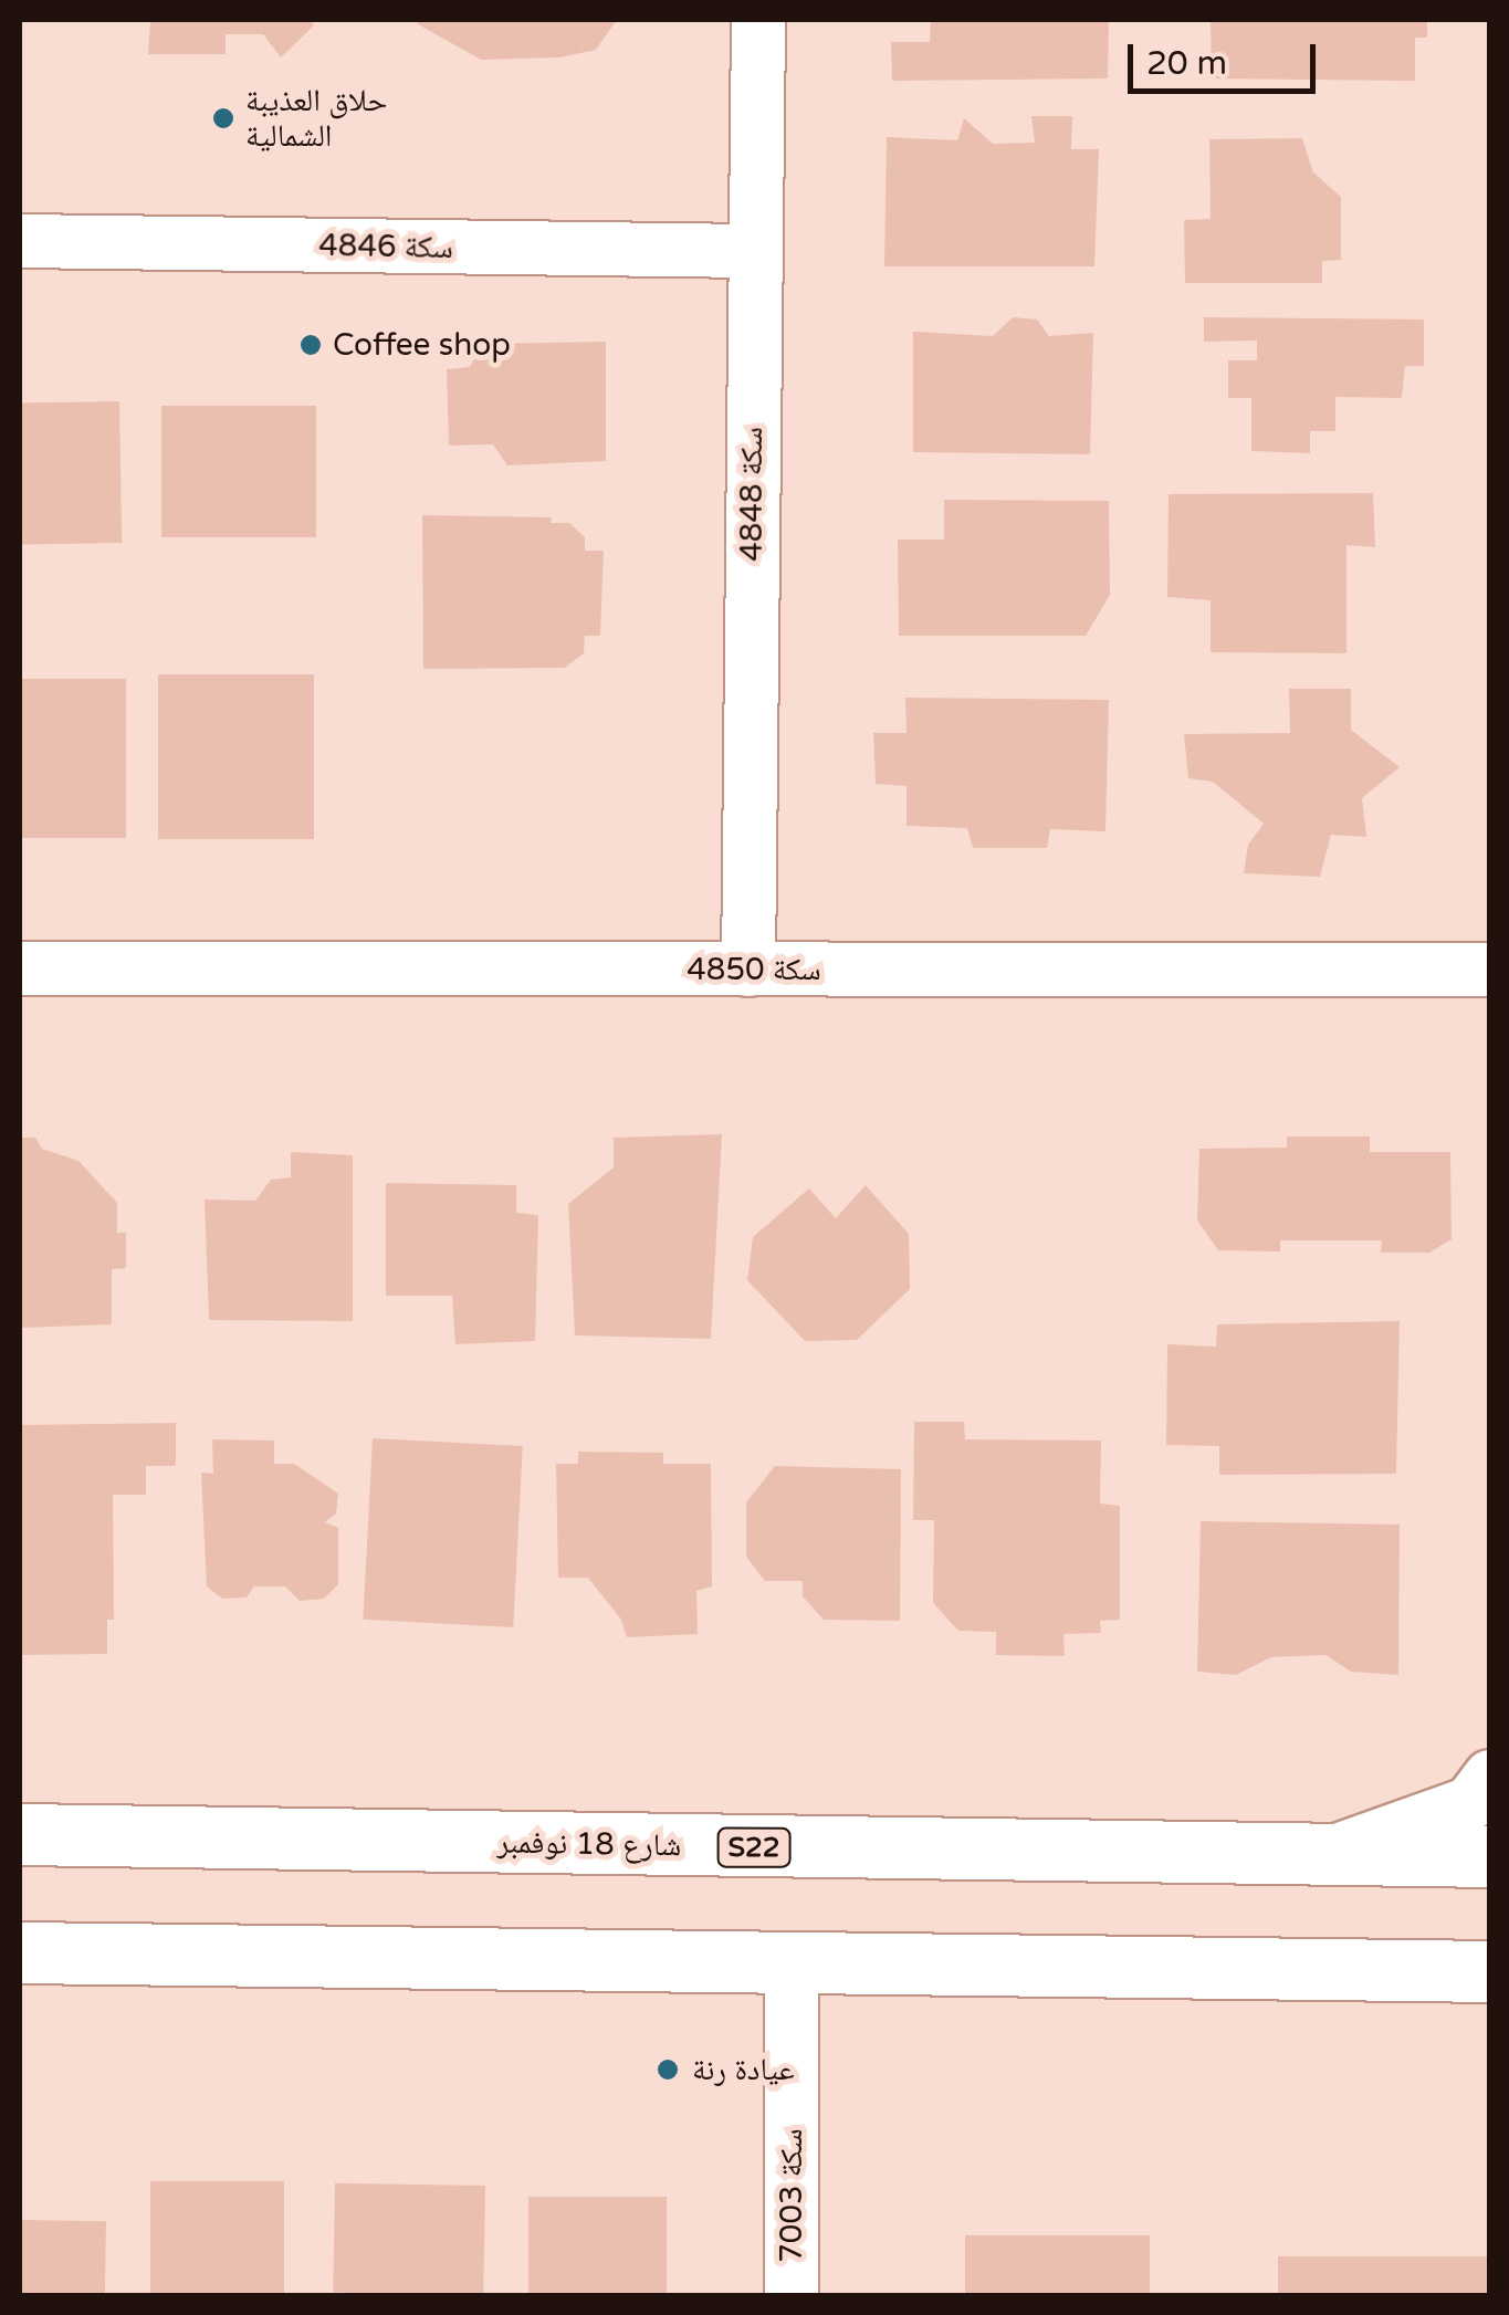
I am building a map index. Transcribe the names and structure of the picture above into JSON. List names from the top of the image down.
{
  "streets": {
    "main road": ["شارع 18 نوفمبر", "S22"],
    "street": [
      "سكة 4846",
      "سكة 4848",
      "سكة 4850",
      "سكة 7003"
    ]
  },
  "crossings": [
    ["سكة 4846", "سكة 4848"],
    ["سكة 4848", "سكة 4850"]
  ],
  "places": ["حلاق العذيبة الشمالية", "Coffee shop", "عيادة رنة"],
  "scale_bar": "20 m"
}
